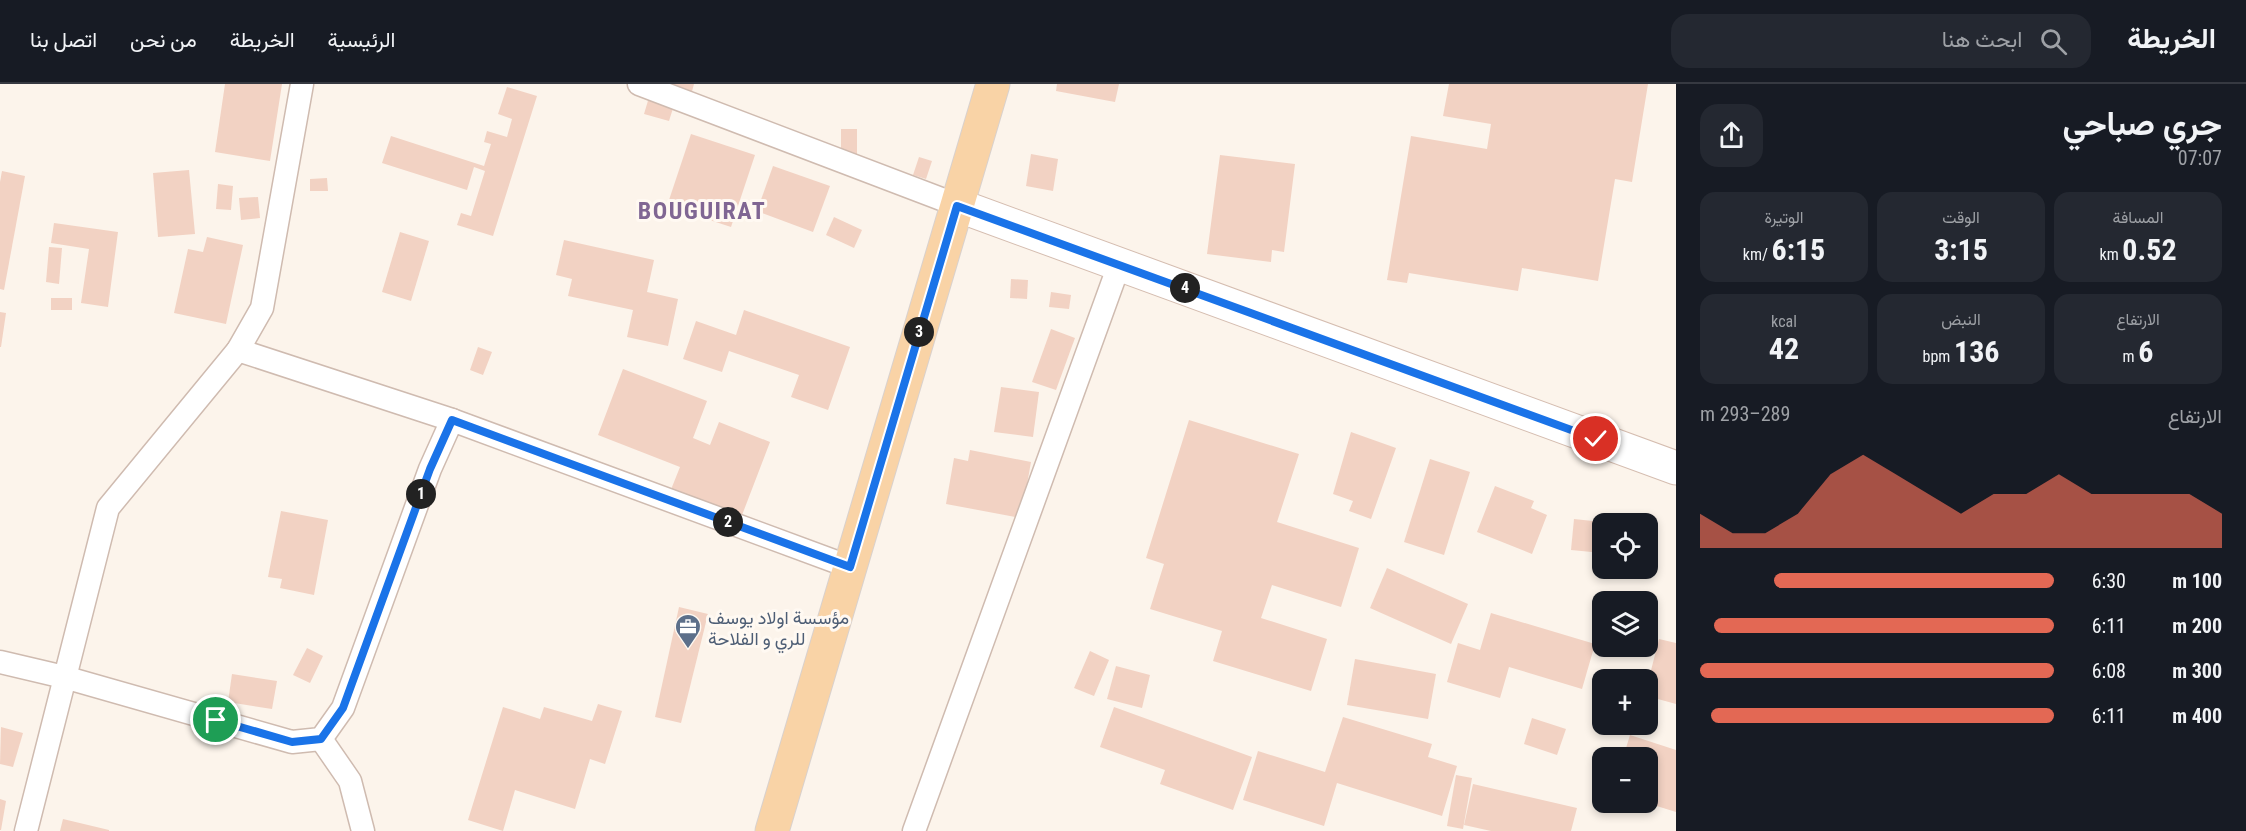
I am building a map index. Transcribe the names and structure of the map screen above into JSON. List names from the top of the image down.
{
  "districts": ["BOUGUIRAT"],
  "places": {
    "office": ["مؤسسة اولاد يوسف للري و الفلاحة"]
  },
  "page": {
    "header": "الخريطة",
    "search": "ابحث هنا",
    "nav": [
      "الرئيسية",
      "الخريطة",
      "من نحن",
      "اتصل بنا"
    ],
    "heading": ["جري صباحي", "07:07"],
    "stats": [
      ["المسافة", "0.52 km"],
      ["الوقت", "3:15"],
      ["الوتيرة", "6:15 /km"],
      ["الارتفاع", "6 m"],
      ["النبض", "136 bpm"],
      ["kcal", "42"]
    ],
    "pins": [
      "4",
      "3",
      "1",
      "2"
    ],
    "chart": ["الارتفاع", "289–293 m"],
    "map_buttons": ["+", "−"],
    "list": [
      {
        "name": "100 m",
        "note": "6:30"
      },
      {
        "name": "200 m",
        "note": "6:11"
      },
      {
        "name": "300 m",
        "note": "6:08"
      },
      {
        "name": "400 m",
        "note": "6:11"
      }
    ]
  }
}
